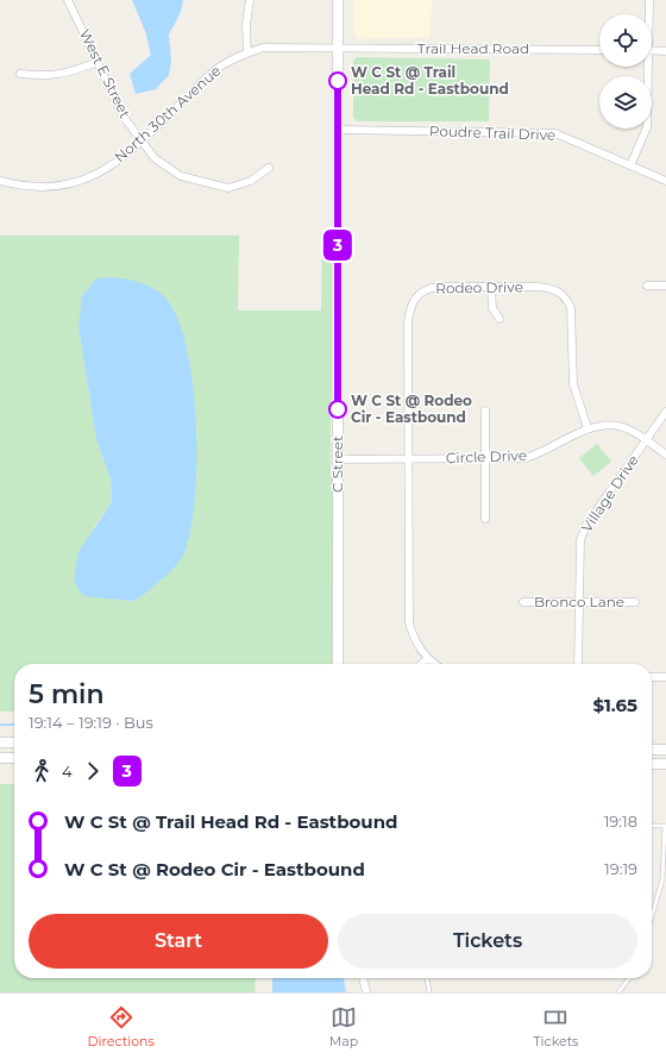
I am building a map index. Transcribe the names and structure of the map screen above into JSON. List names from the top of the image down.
{
  "streets": {
    "street": [
      "Trail Head Road",
      "West E Street",
      "North 30th Avenue",
      "Poudre Trail Drive",
      "Rodeo Drive",
      "Circle Drive",
      "C Street",
      "Village Drive",
      "Bronco Lane"
    ]
  },
  "crossings": [
    ["Trail Head Road", "North 30th Avenue"],
    ["Trail Head Road", "C Street"],
    ["West E Street", "North 30th Avenue"],
    ["North 30th Avenue", "C Street"],
    ["Poudre Trail Drive", "C Street"],
    ["Rodeo Drive", "Circle Drive"],
    ["Circle Drive", "C Street"],
    ["Village Drive", "Bronco Lane"]
  ],
  "places": ["W C St @ Trail Head Rd - Eastbound", "W C St @ Rodeo Cir - Eastbound"],
  "lines": ["bus line 3"],
  "page": {
    "on_map": "3",
    "heading": ["5 min", "19:14 – 19:19 · Bus", "$1.65"],
    "legs": ["4", "3"],
    "list": [
      {
        "name": "W C St @ Trail Head Rd - Eastbound",
        "value": "19:18"
      },
      {
        "name": "W C St @ Rodeo Cir - Eastbound",
        "value": "19:19"
      }
    ],
    "buttons": ["Start", "Tickets"],
    "tabs": ["Directions", "Map", "Tickets"]
  }
}
